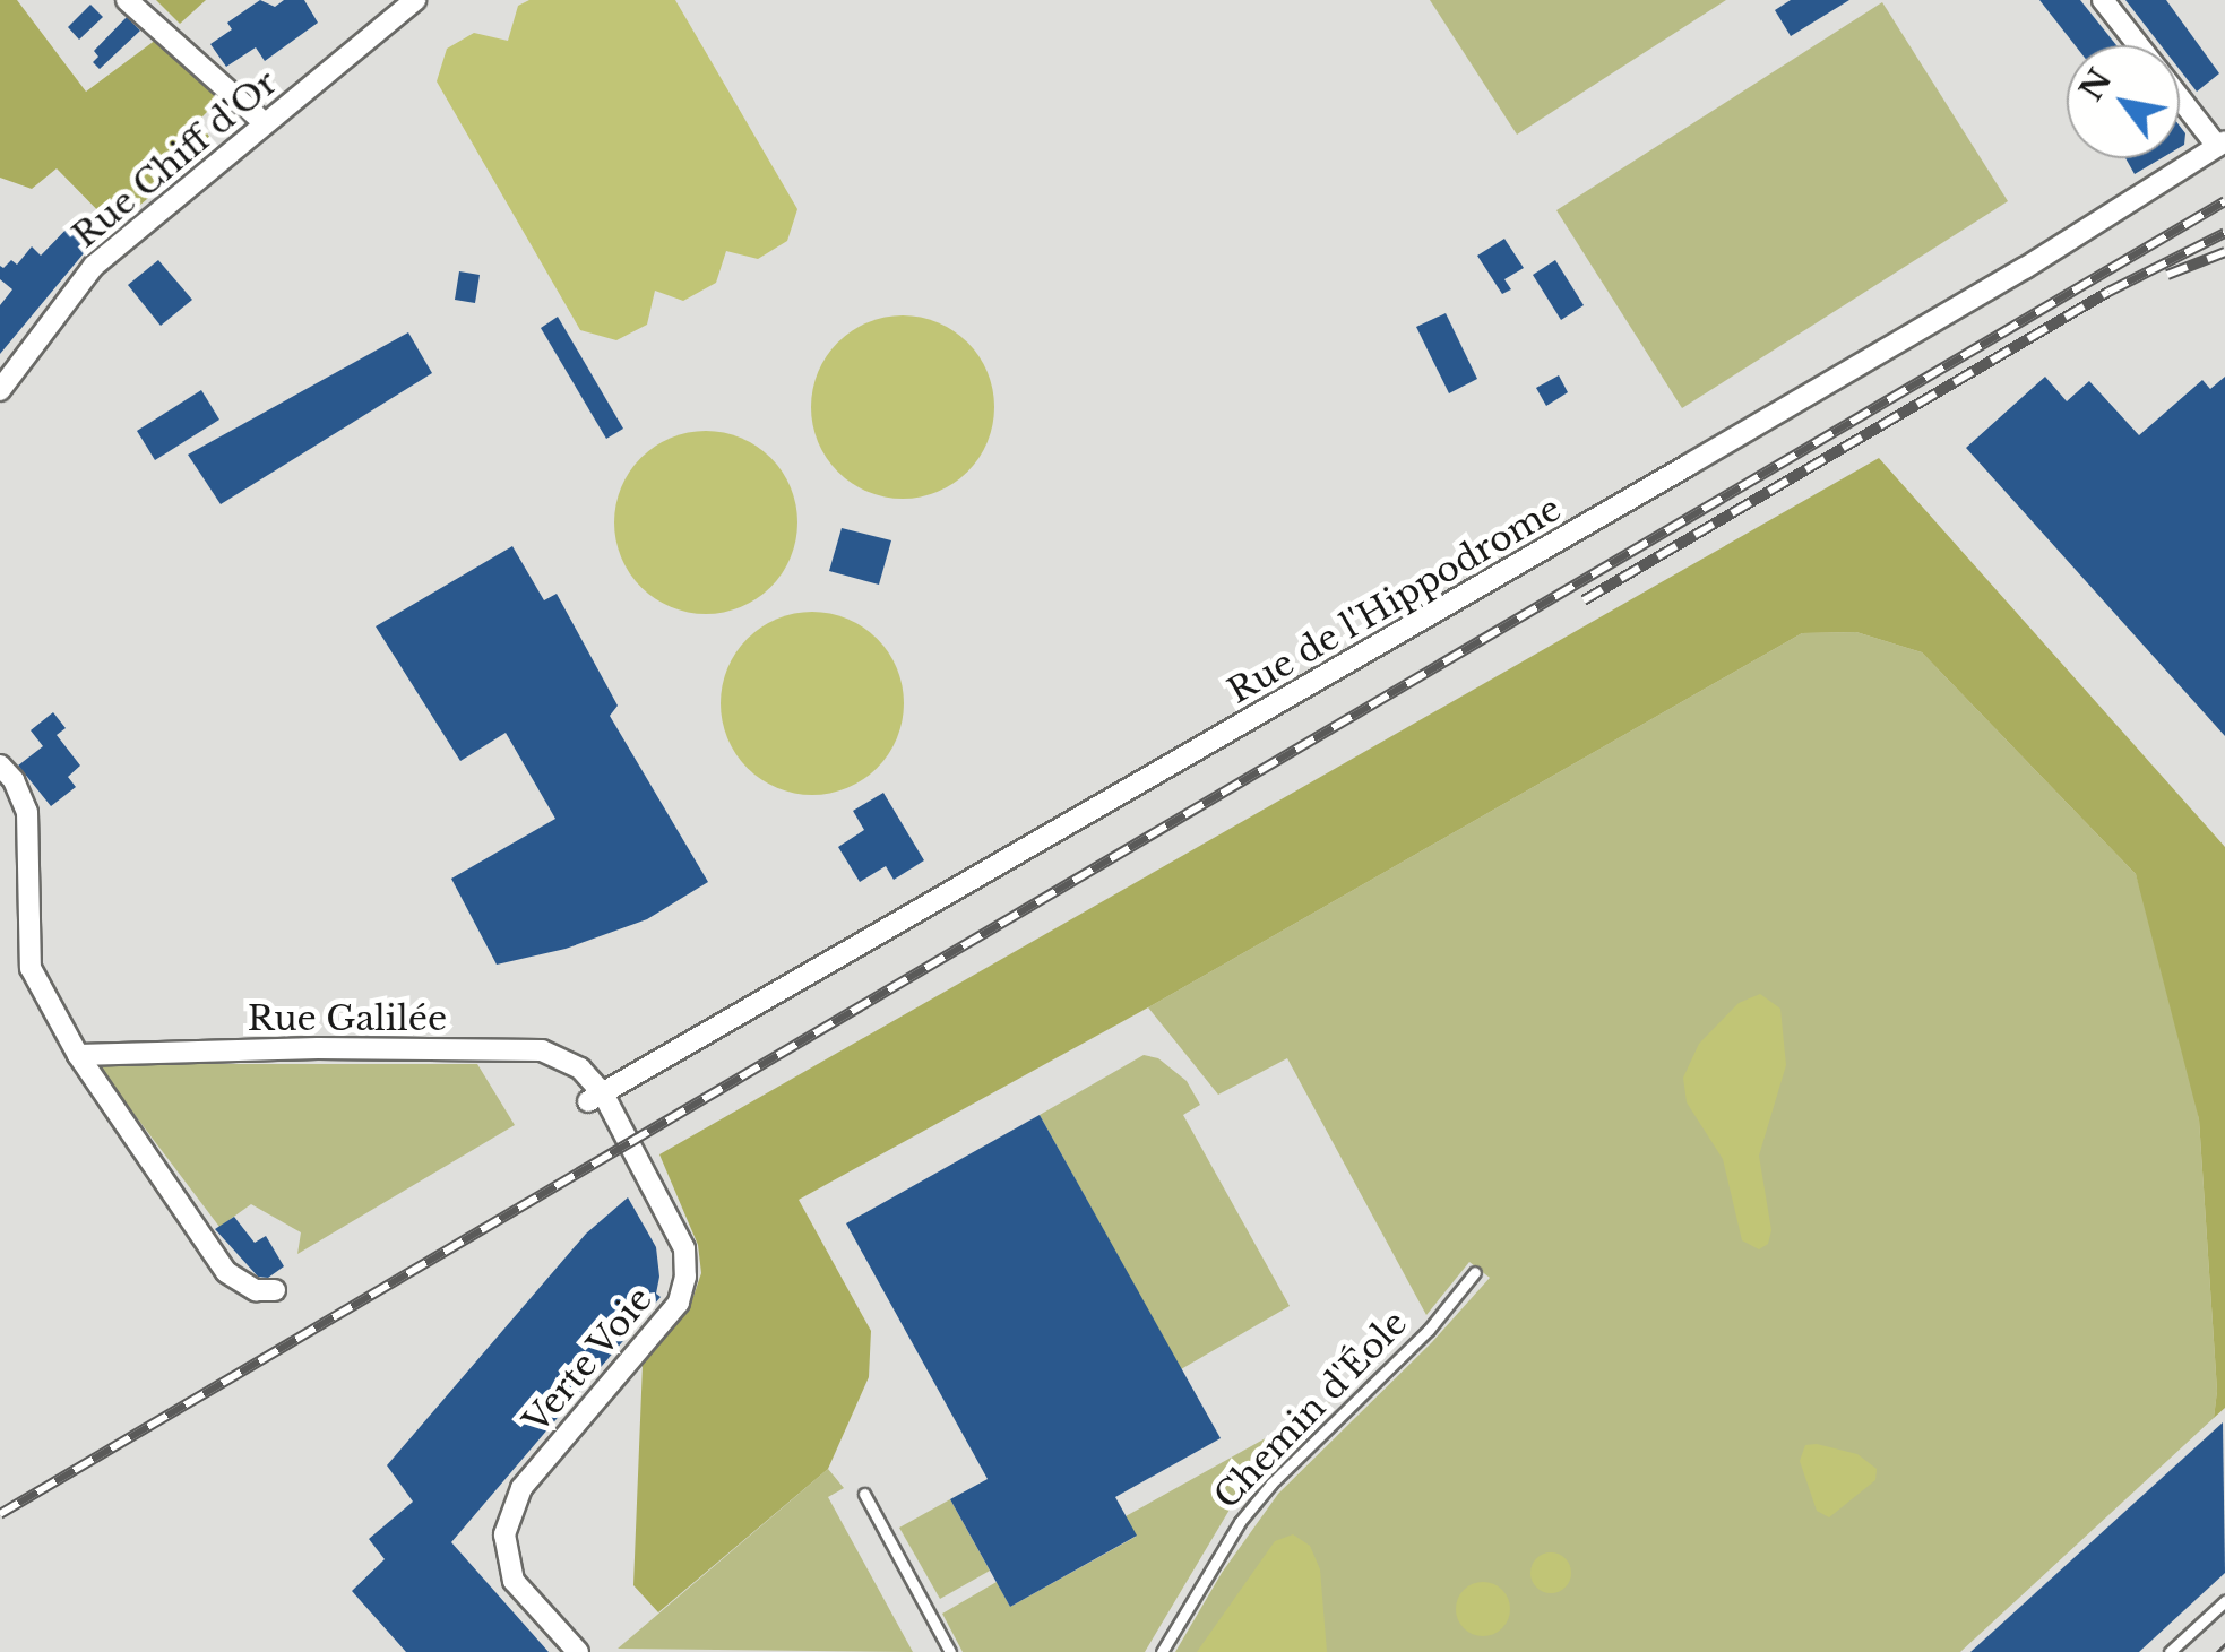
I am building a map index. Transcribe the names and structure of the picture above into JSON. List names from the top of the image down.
{
  "streets": {
    "street": [
      "Rue Chiff d'Or",
      "Rue de l'Hippodrome",
      "Rue Galilée",
      "Verte Voie"
    ],
    "lane": ["Chemin d'Éole"]
  },
  "crossings": [
    ["Rue de l'Hippodrome", "Rue Galilée"],
    ["Rue de l'Hippodrome", "Verte Voie"],
    ["Rue Galilée", "Verte Voie"]
  ],
  "north": "top left"
}
